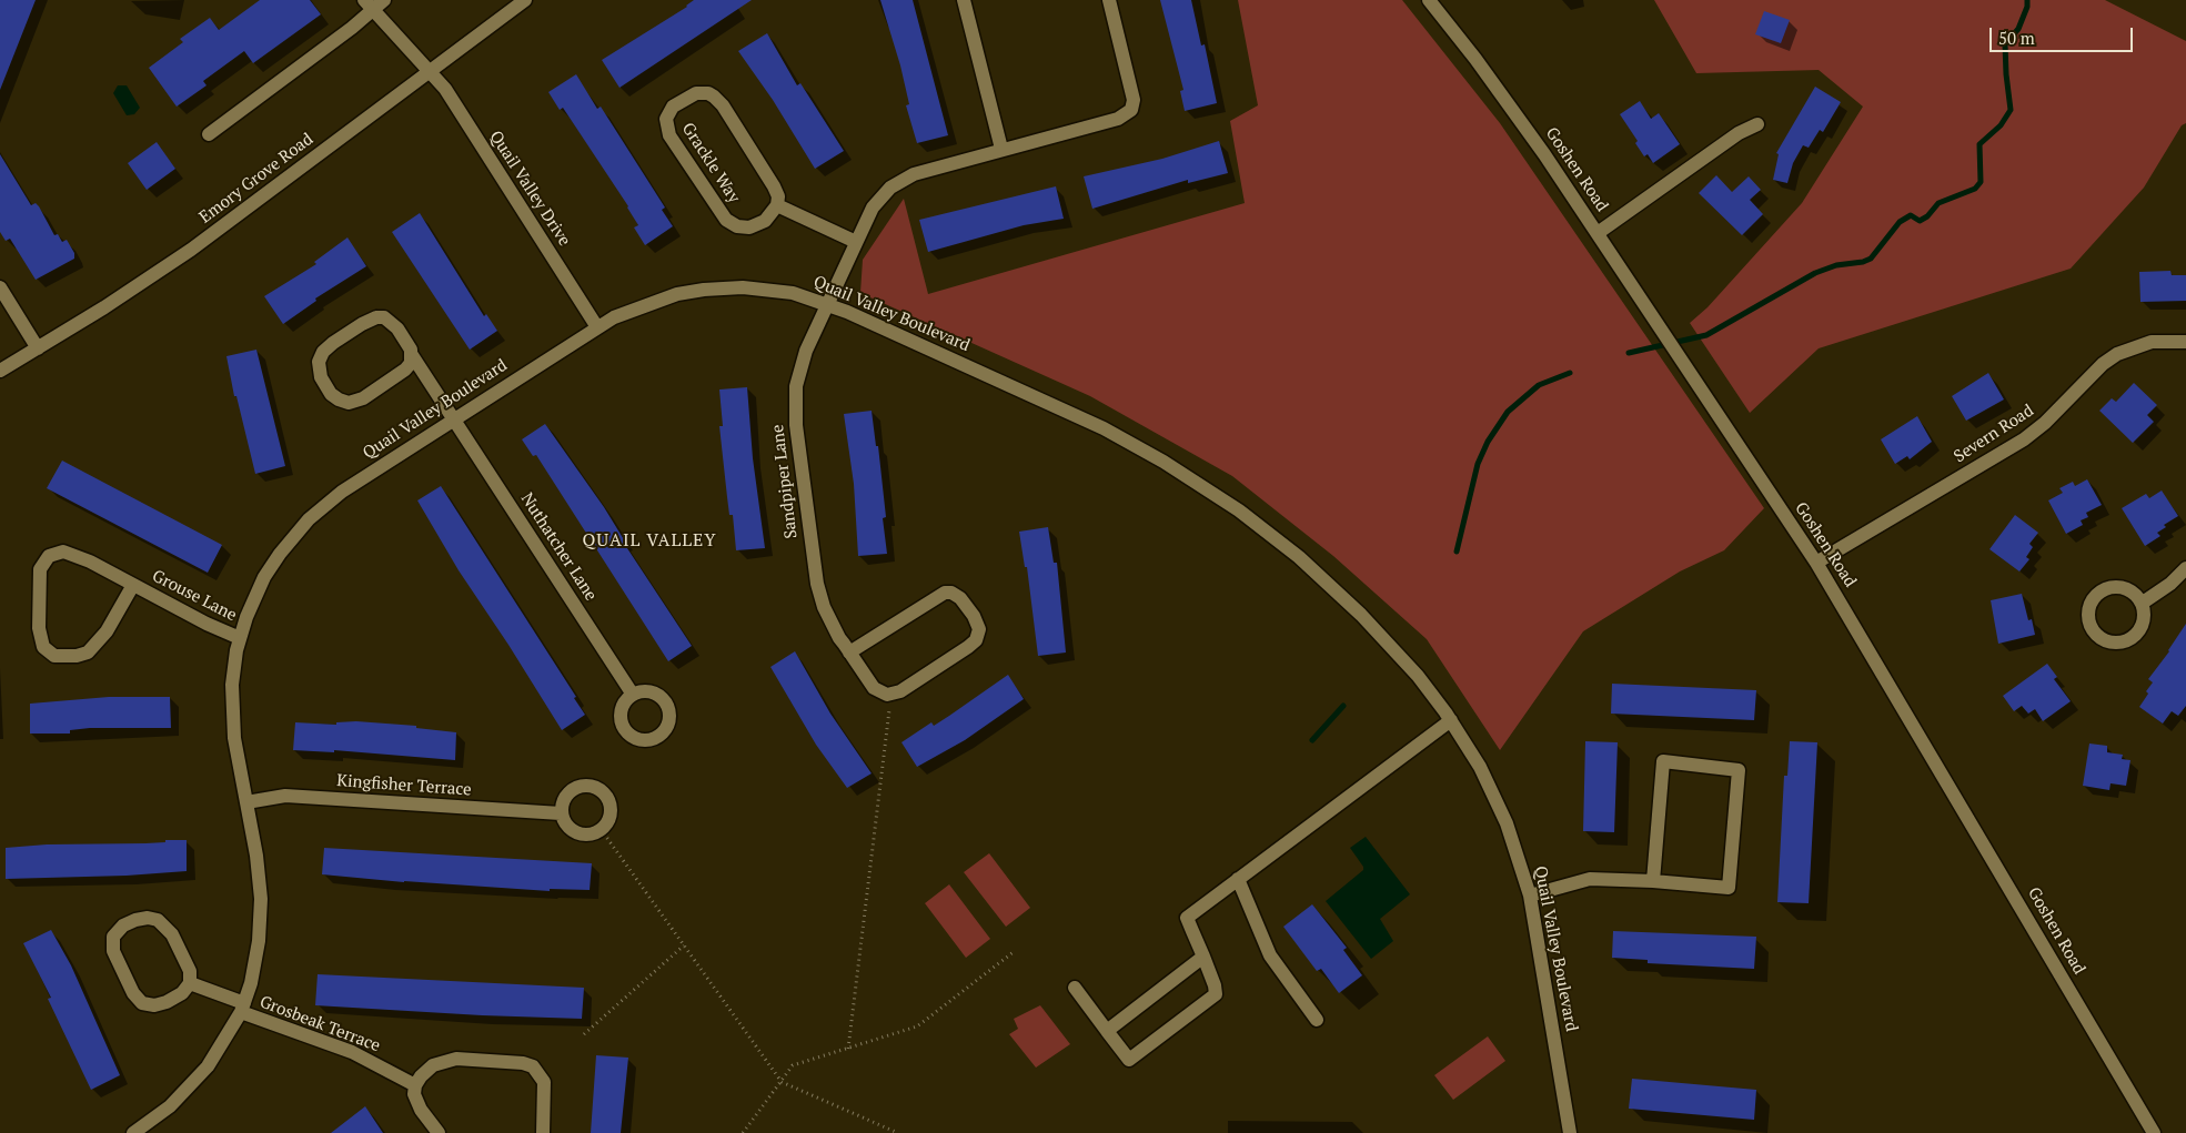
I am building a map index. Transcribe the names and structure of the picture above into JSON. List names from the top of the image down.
{
  "streets": {
    "street": [
      "Grackle Way",
      "Goshen Road",
      "Emory Grove Road",
      "Quail Valley Drive",
      "Quail Valley Boulevard",
      "Severn Road",
      "Sandpiper Lane",
      "Nuthatcher Lane",
      "Grouse Lane",
      "Kingfisher Terrace",
      "Grosbeak Terrace"
    ]
  },
  "crossings": [
    ["Goshen Road", "Severn Road"],
    ["Emory Grove Road", "Quail Valley Drive"],
    ["Quail Valley Drive", "Quail Valley Boulevard"],
    ["Quail Valley Boulevard", "Sandpiper Lane"],
    ["Quail Valley Boulevard", "Nuthatcher Lane"],
    ["Quail Valley Boulevard", "Grouse Lane"],
    ["Quail Valley Boulevard", "Kingfisher Terrace"],
    ["Quail Valley Boulevard", "Grosbeak Terrace"]
  ],
  "districts": ["QUAIL VALLEY"],
  "scale_bar": "50 m"
}
